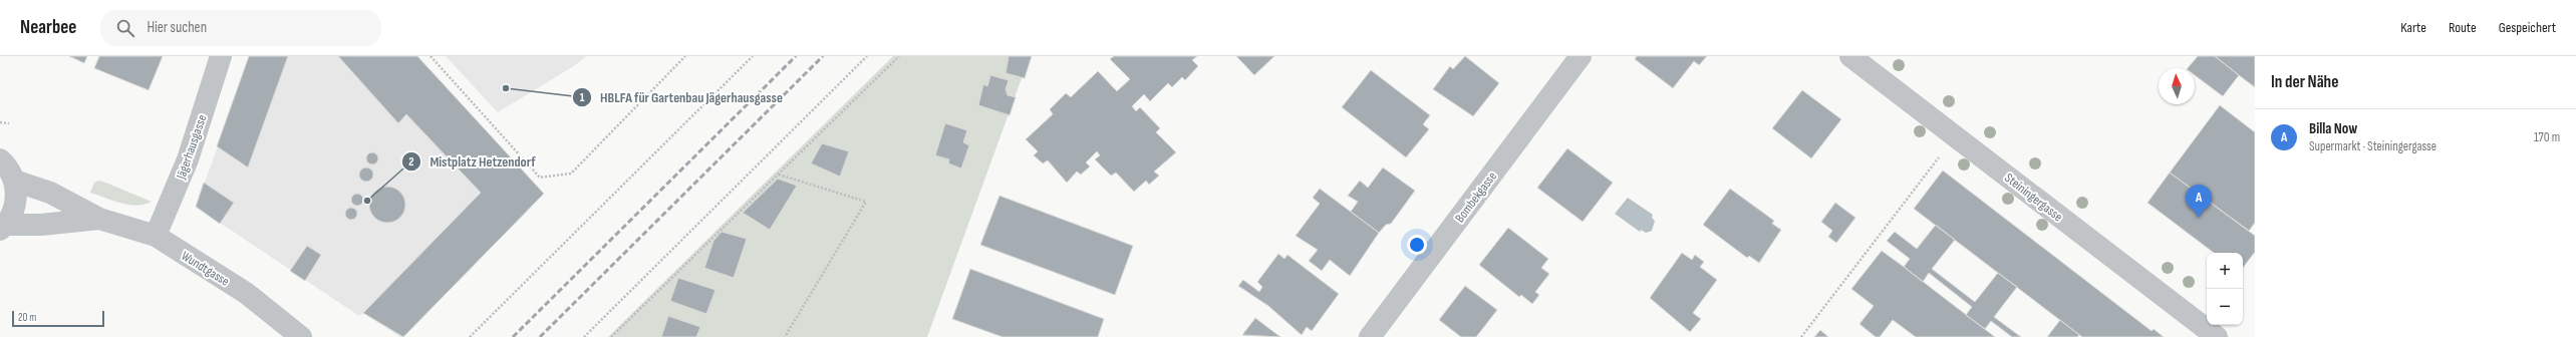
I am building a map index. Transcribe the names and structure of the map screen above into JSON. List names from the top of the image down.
{
  "streets": {
    "street": [
      "Jägerhausgasse",
      "Bombekgasse",
      "Steiningergasse",
      "Wundtgasse"
    ]
  },
  "crossings": [
    ["Jägerhausgasse", "Wundtgasse"]
  ],
  "places": ["HBLFA für Gartenbau Jägerhausgasse", "Mistplatz Hetzendorf"],
  "scale_bar": "20 m",
  "north": "top",
  "page": {
    "header": "Nearbee",
    "search": "Hier suchen",
    "nav": ["Karte", "Route", "Gespeichert"],
    "heading": "In der Nähe",
    "list": [
      {
        "mark": "A",
        "name": "Billa Now",
        "note": "Supermarkt · Steiningergasse",
        "value": "170 m"
      }
    ],
    "pins": "A",
    "map_buttons": ["+", "−"],
    "scale": "20 m"
  }
}
